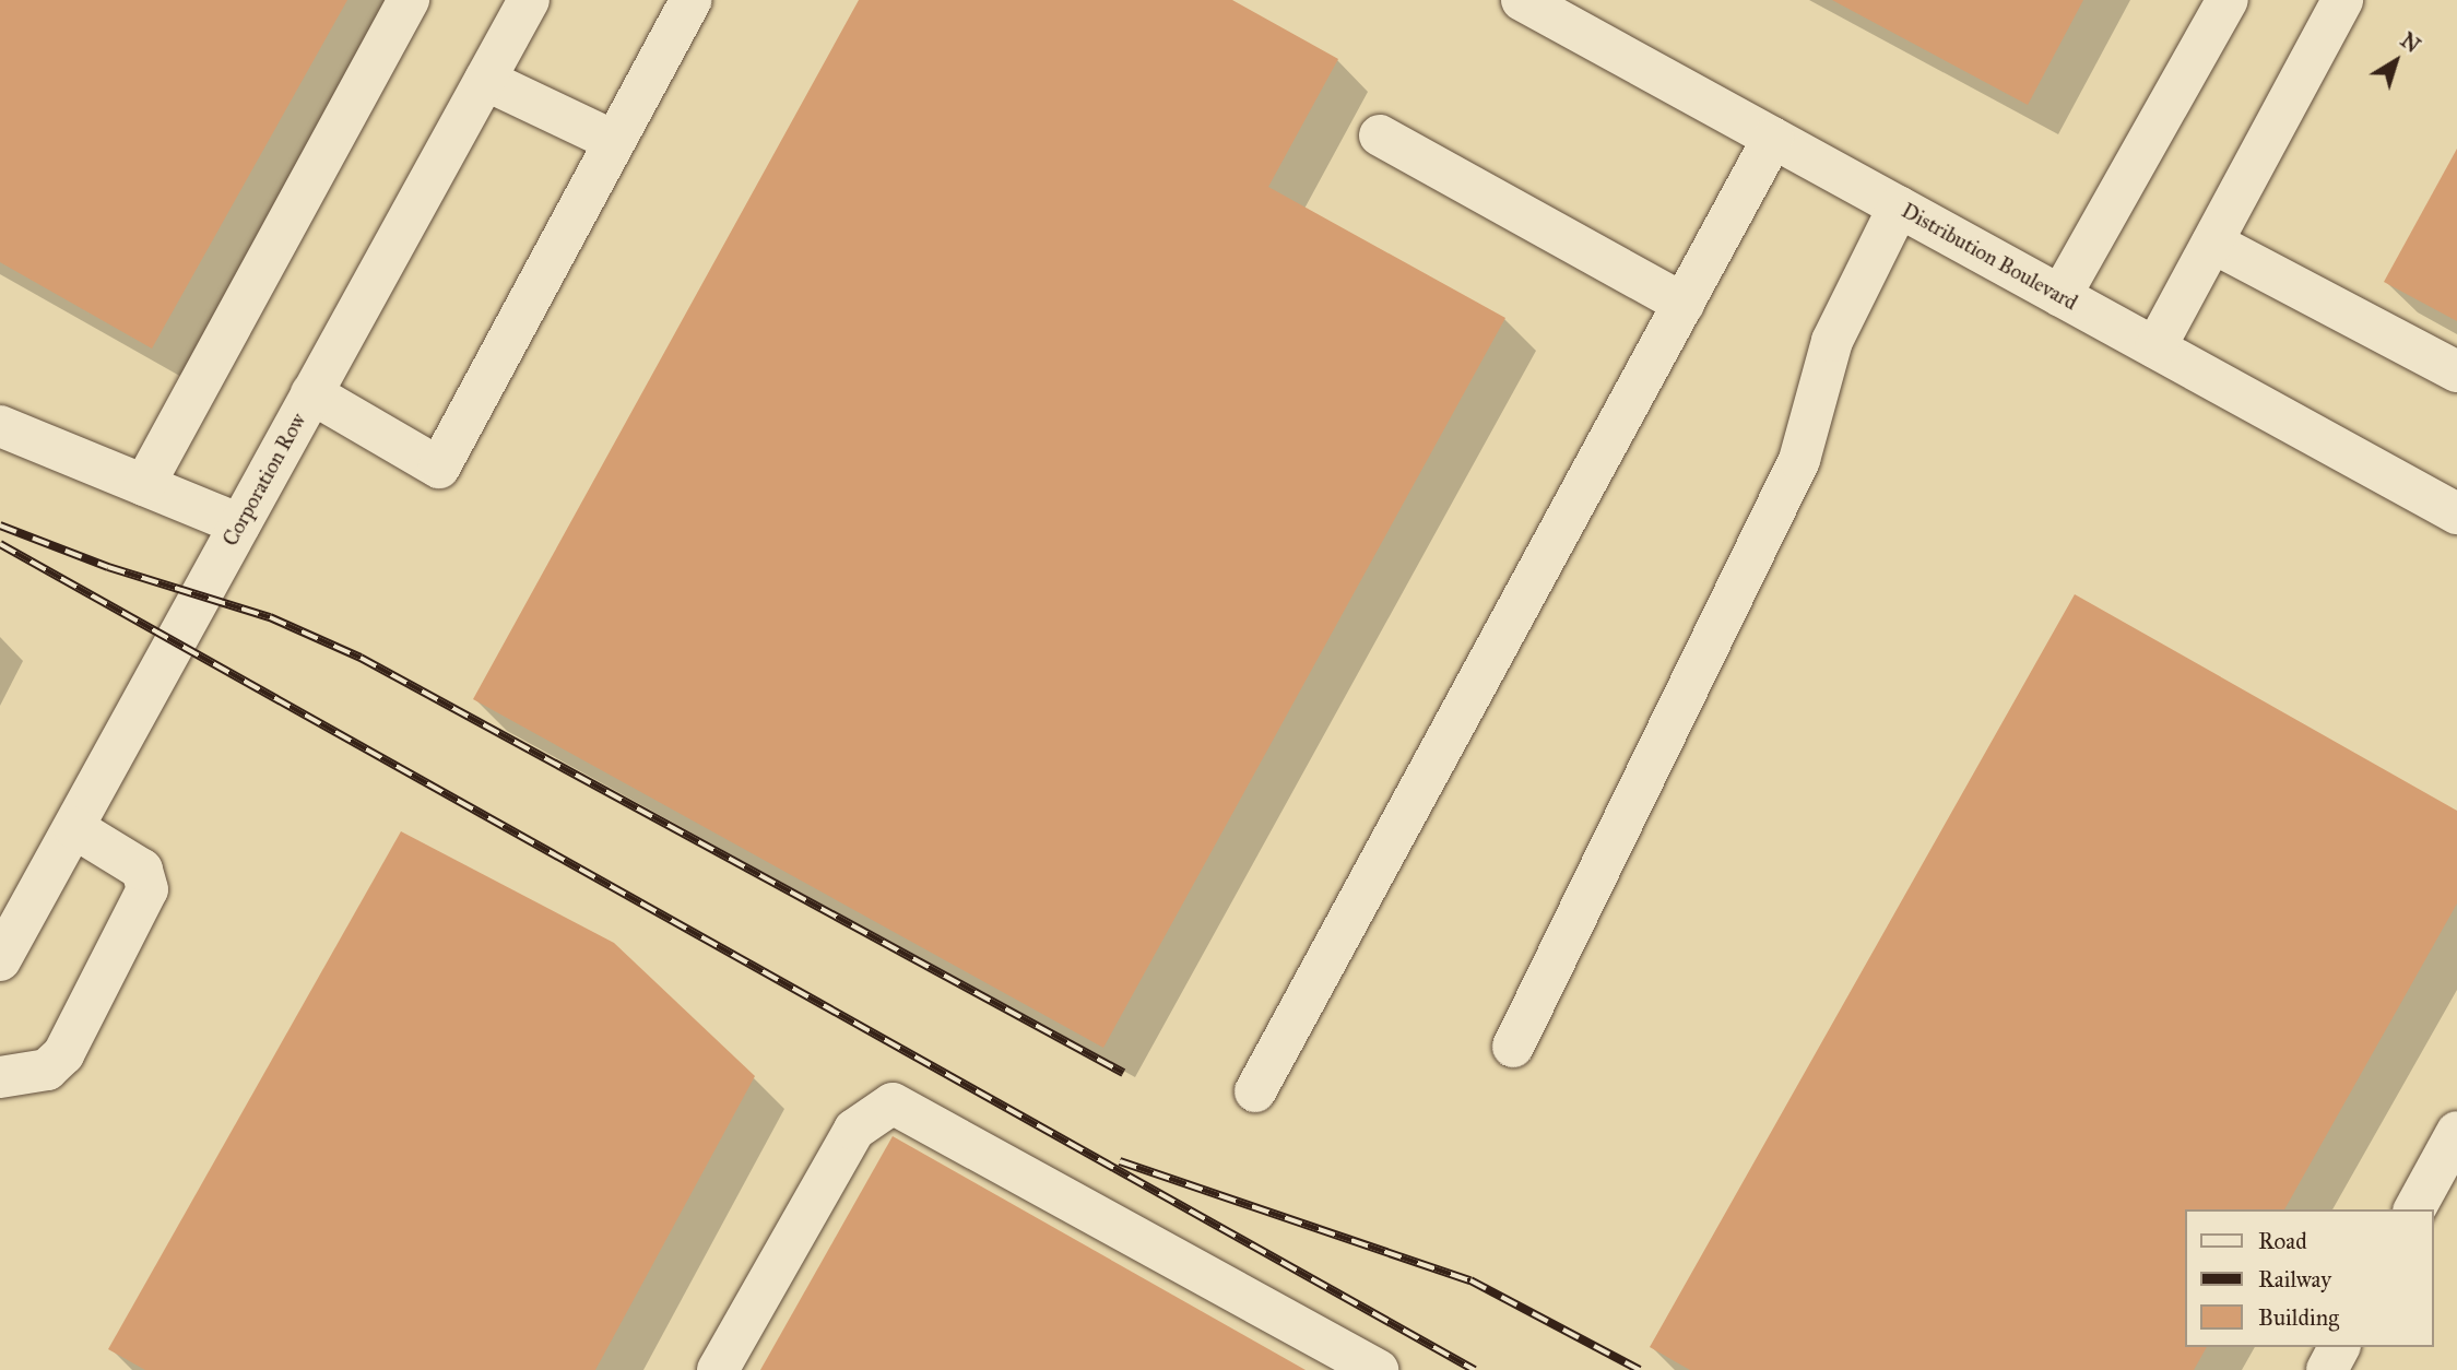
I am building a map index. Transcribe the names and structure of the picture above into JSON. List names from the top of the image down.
{
  "streets": {
    "street": ["Distribution Boulevard", "Corporation Row"]
  },
  "legend": ["Road", "Railway", "Building"],
  "north": "top right"
}
